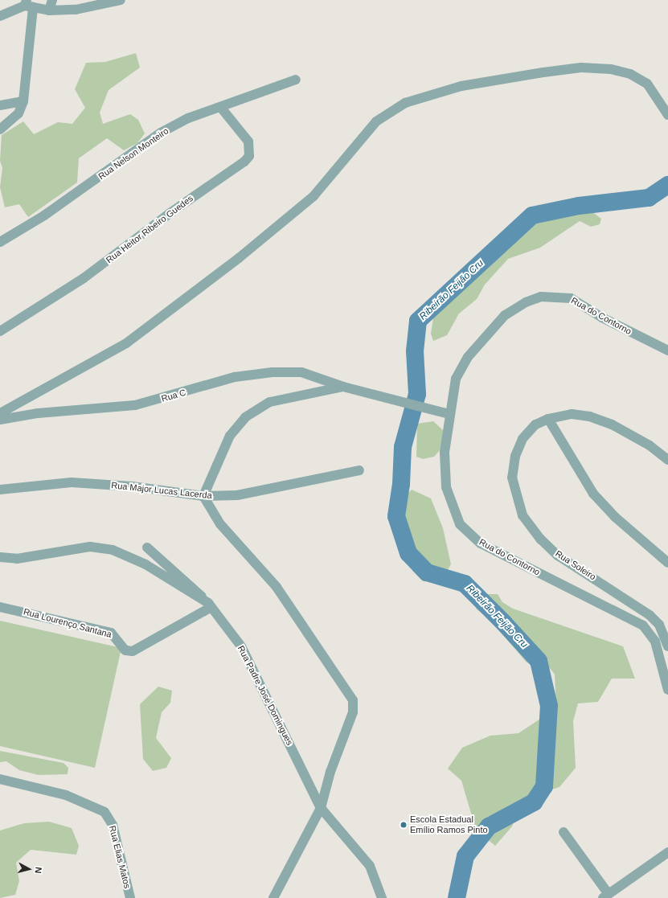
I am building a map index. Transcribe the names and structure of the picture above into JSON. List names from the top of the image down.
{
  "streets": {
    "street": [
      "Rua Nelson Monteiro",
      "Rua Heitor Ribeiro Guedes",
      "Rua do Contorno",
      "Rua C",
      "Rua Major Lucas Lacerda",
      "Rua Soleiro",
      "Rua Lourenço Santana",
      "Rua Padre José Domingues",
      "Rua Elias Matos"
    ]
  },
  "crossings": [
    ["Rua Nelson Monteiro", "Rua Heitor Ribeiro Guedes"],
    ["Rua do Contorno", "Rua C"],
    ["Rua Lourenço Santana", "Rua Padre José Domingues"]
  ],
  "water": ["Ribeirão Feijão Cru"],
  "places": ["Escola Estadual Emílio Ramos Pinto"],
  "north": "right"
}
